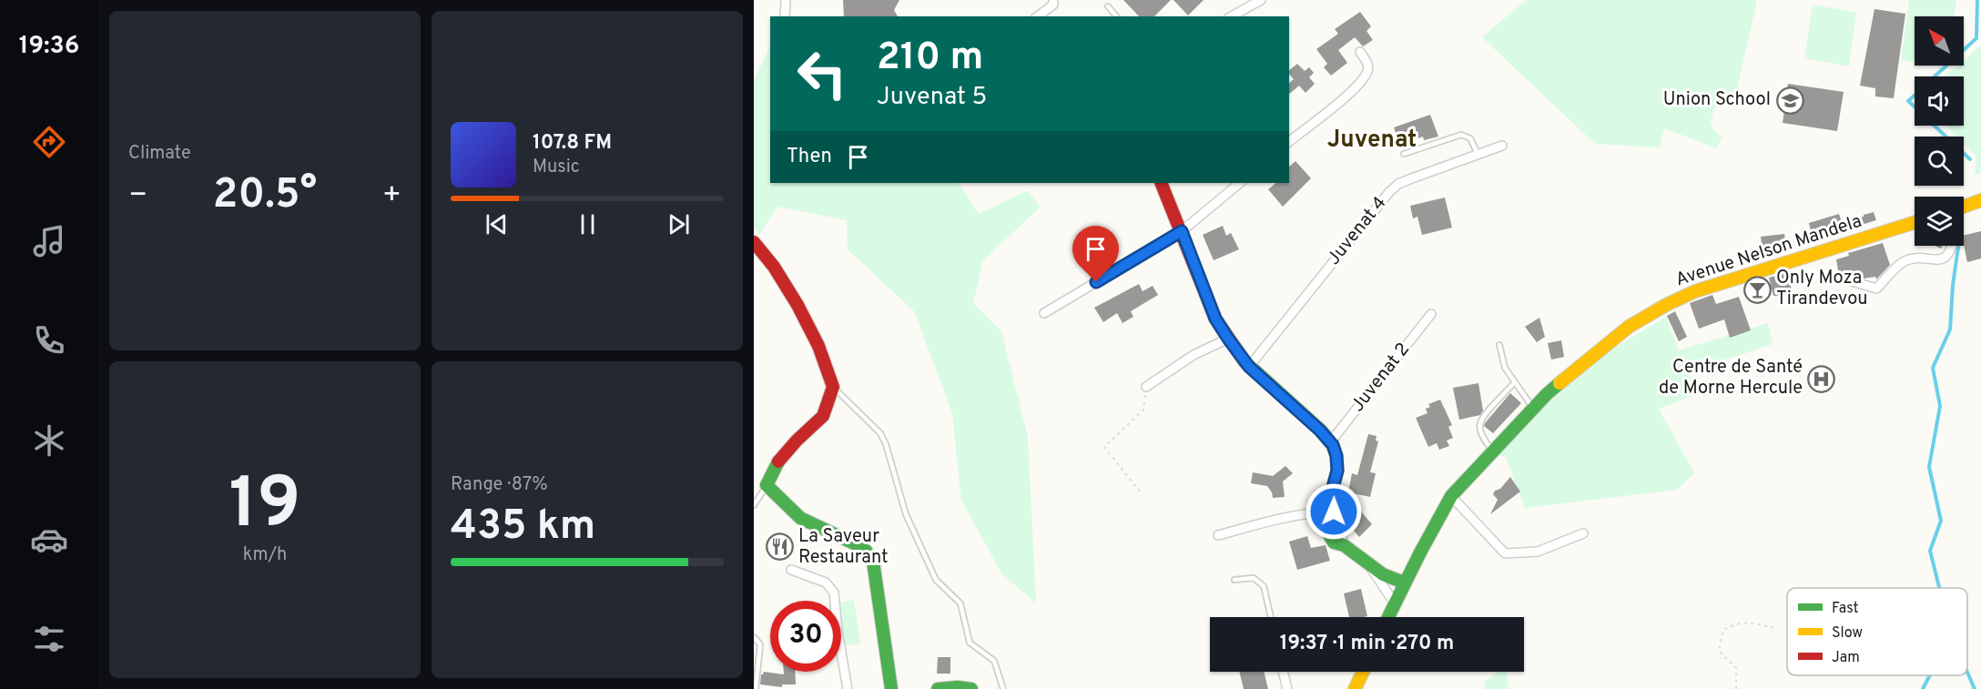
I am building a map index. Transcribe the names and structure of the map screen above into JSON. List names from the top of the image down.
{
  "streets": {
    "street": ["Juvenat 4", "Avenue Nelson Mandela", "Juvenat 2"]
  },
  "districts": ["Juvenat"],
  "places": {
    "school or university": ["Union School"],
    "bar": ["Only Moza Tirandevou"],
    "hospital": ["Centre de Santé de Morne Hercule"],
    "restaurant": ["La Saveur Restaurant"]
  },
  "legend": ["Fast", "Slow", "Jam"],
  "north": "top left",
  "page": {
    "tabs": "19:36",
    "tile": [
      "Climate",
      ["19", "km/h"],
      ["Range · 87%", "435 km"]
    ],
    "turn": ["210 m", "Juvenat 5"],
    "song": ["107.8 FM", "Music"],
    "then": "Then",
    "heat": ["−", "20.5°", "+"],
    "limit": "30",
    "trip": "19:37 · 1 min · 270 m"
  }
}
